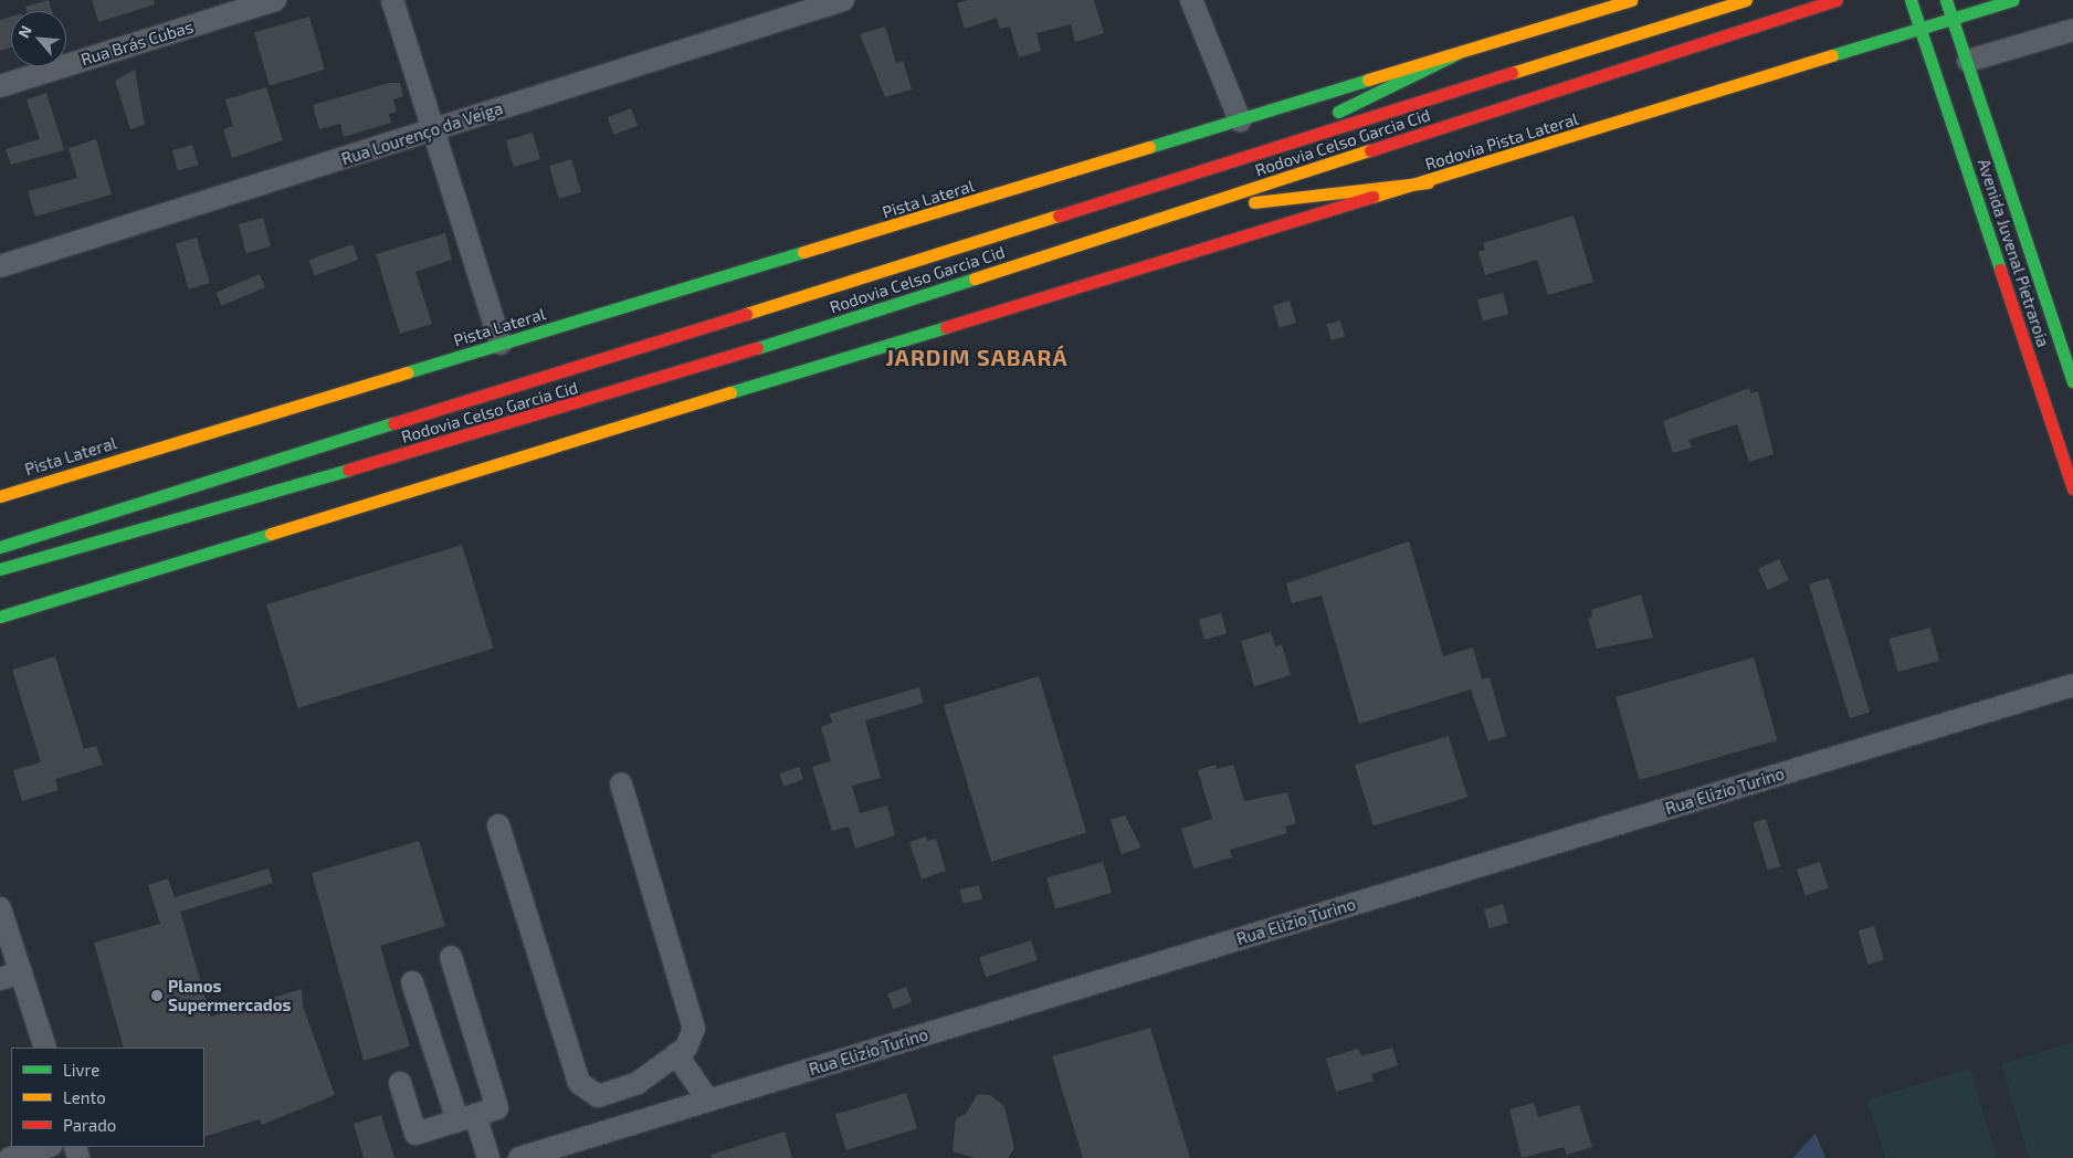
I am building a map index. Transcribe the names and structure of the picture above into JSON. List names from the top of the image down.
{
  "streets": {
    "main road": [
      "Rodovia Pista Lateral",
      "Rodovia Celso Garcia Cid",
      "Pista Lateral",
      "Avenida Juvenal Pietraroia"
    ],
    "street": ["Rua Brás Cubas", "Rua Lourenço da Veiga", "Rua Elizio Turino"]
  },
  "crossings": [
    ["Rodovia Pista Lateral", "Avenida Juvenal Pietraroia"]
  ],
  "districts": ["JARDIM SABARÁ"],
  "places": ["Planos Supermercados"],
  "legend": ["Livre", "Lento", "Parado"],
  "north": "top left"
}
